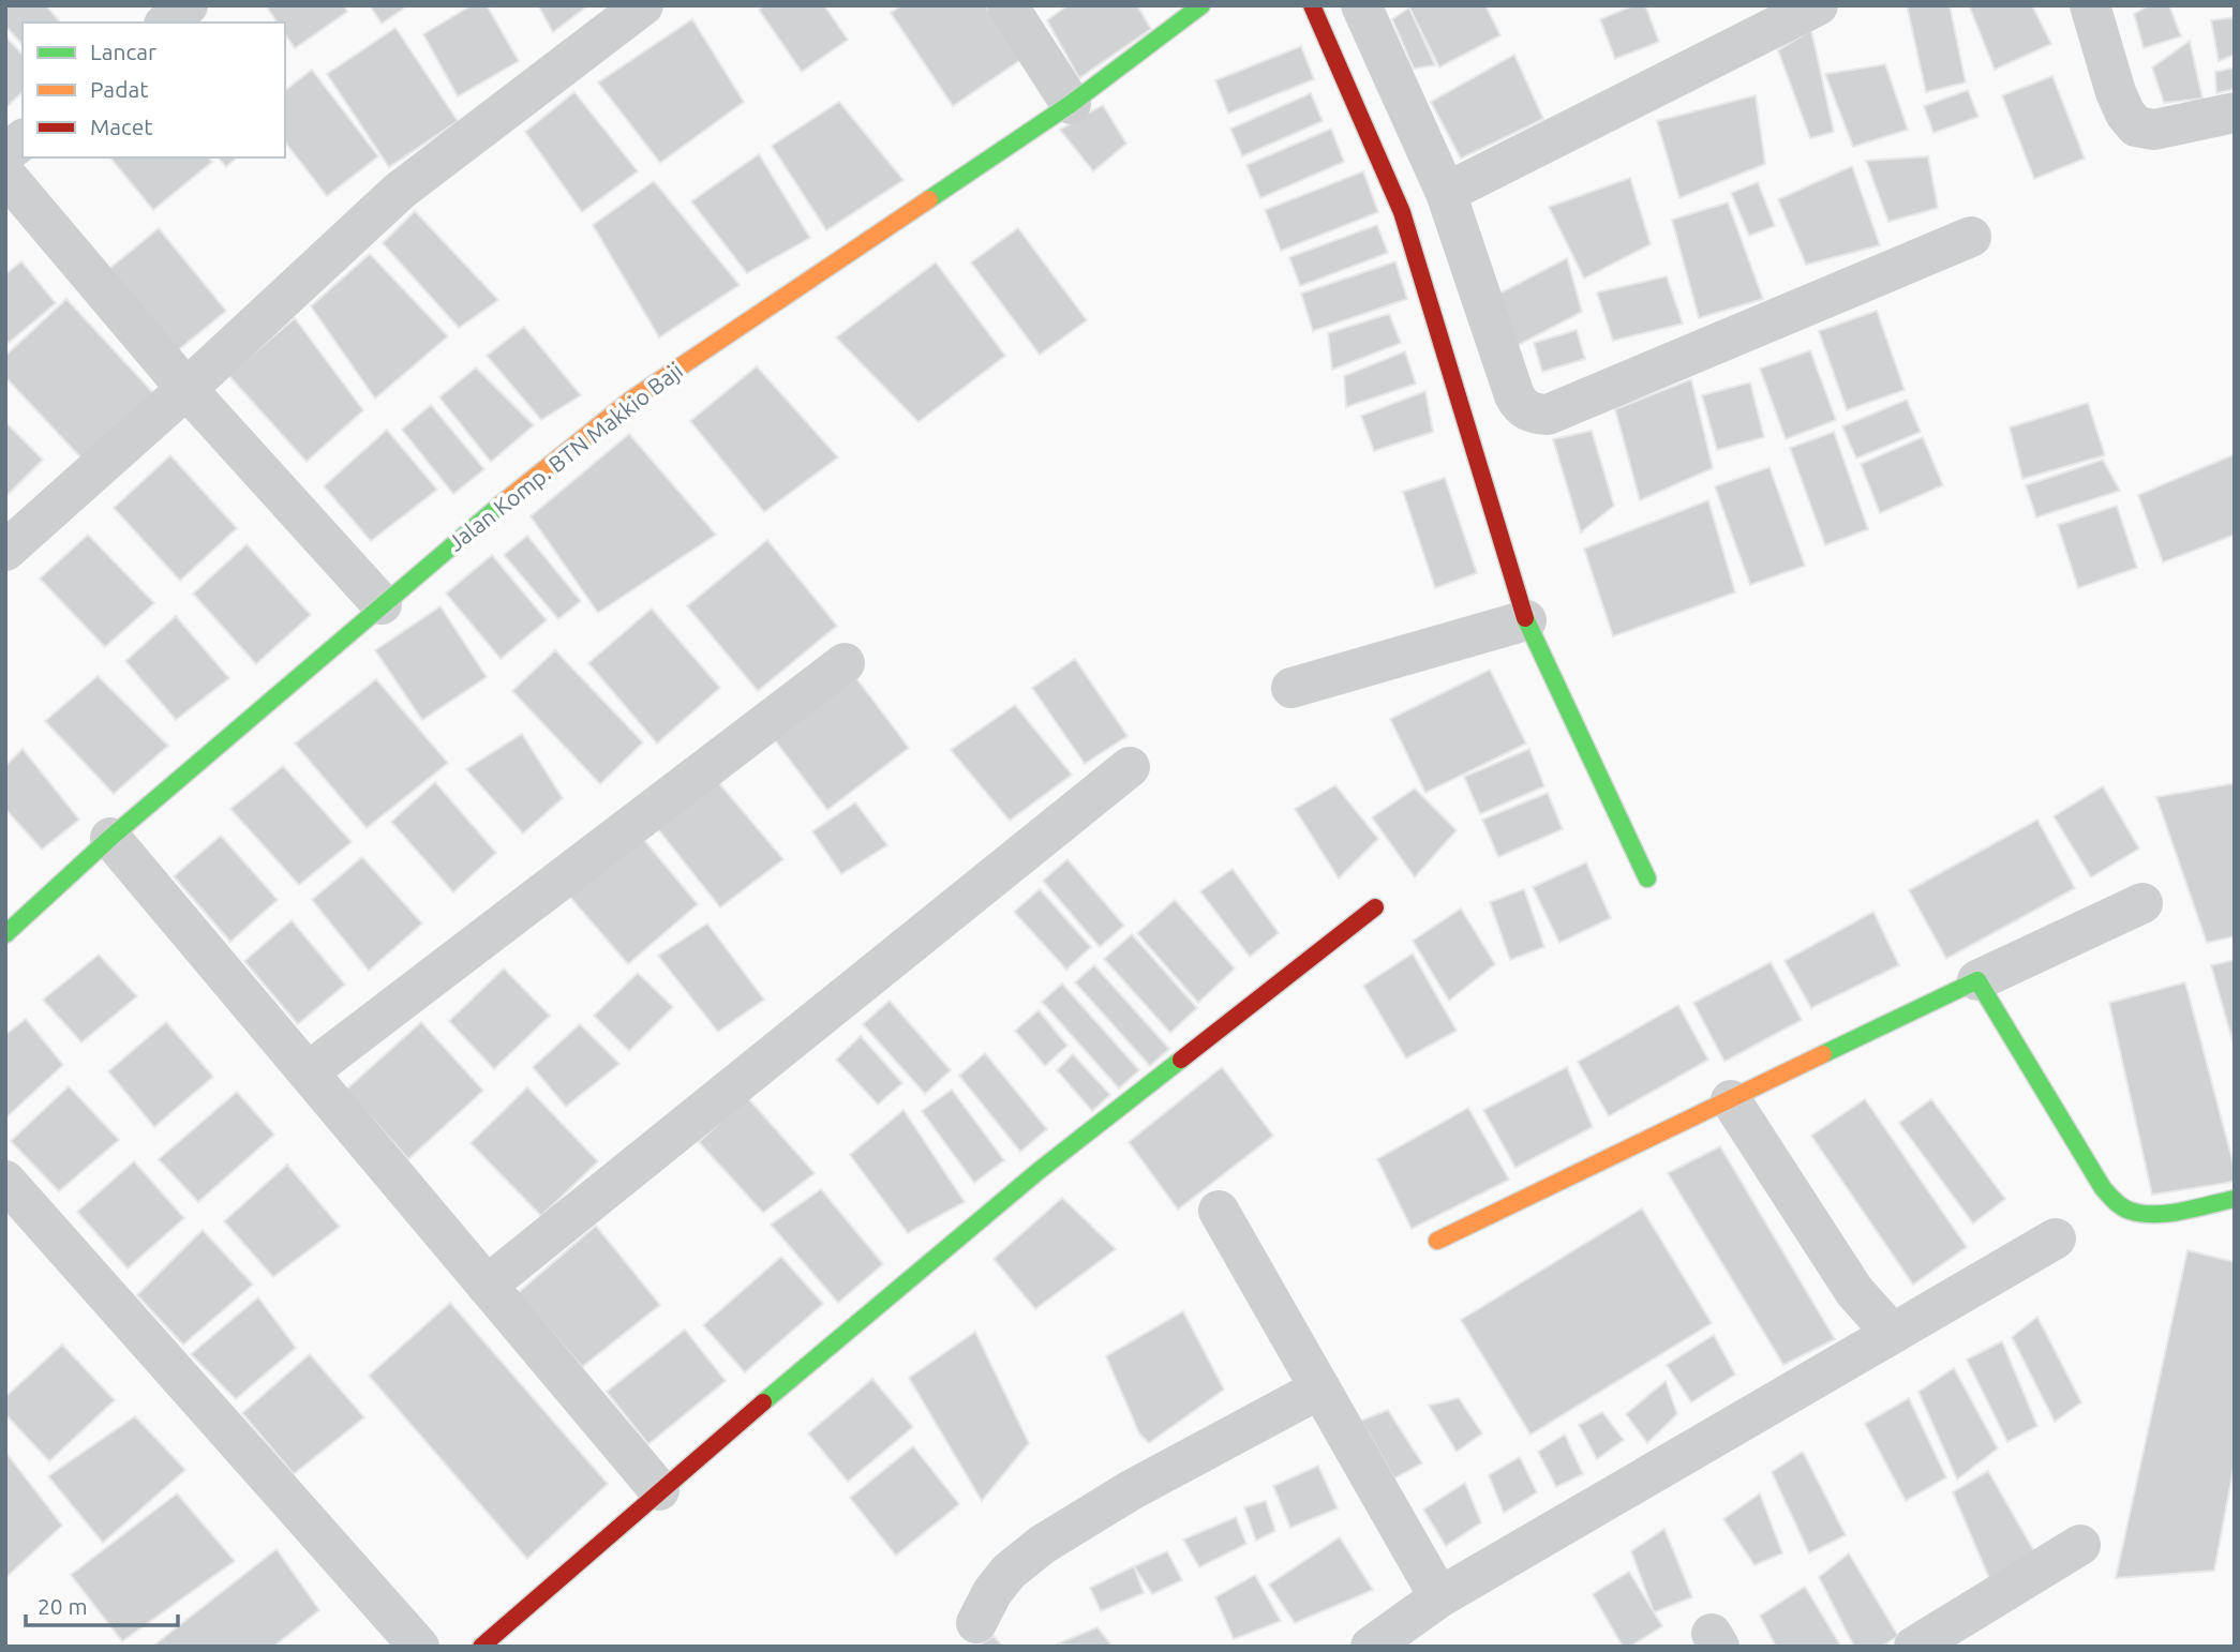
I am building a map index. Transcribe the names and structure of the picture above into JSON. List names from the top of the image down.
{
  "streets": {
    "street": ["Jalan Komp. BTN Makkio Baji"]
  },
  "legend": ["Lancar", "Padat", "Macet"],
  "scale_bar": "20 m"
}
